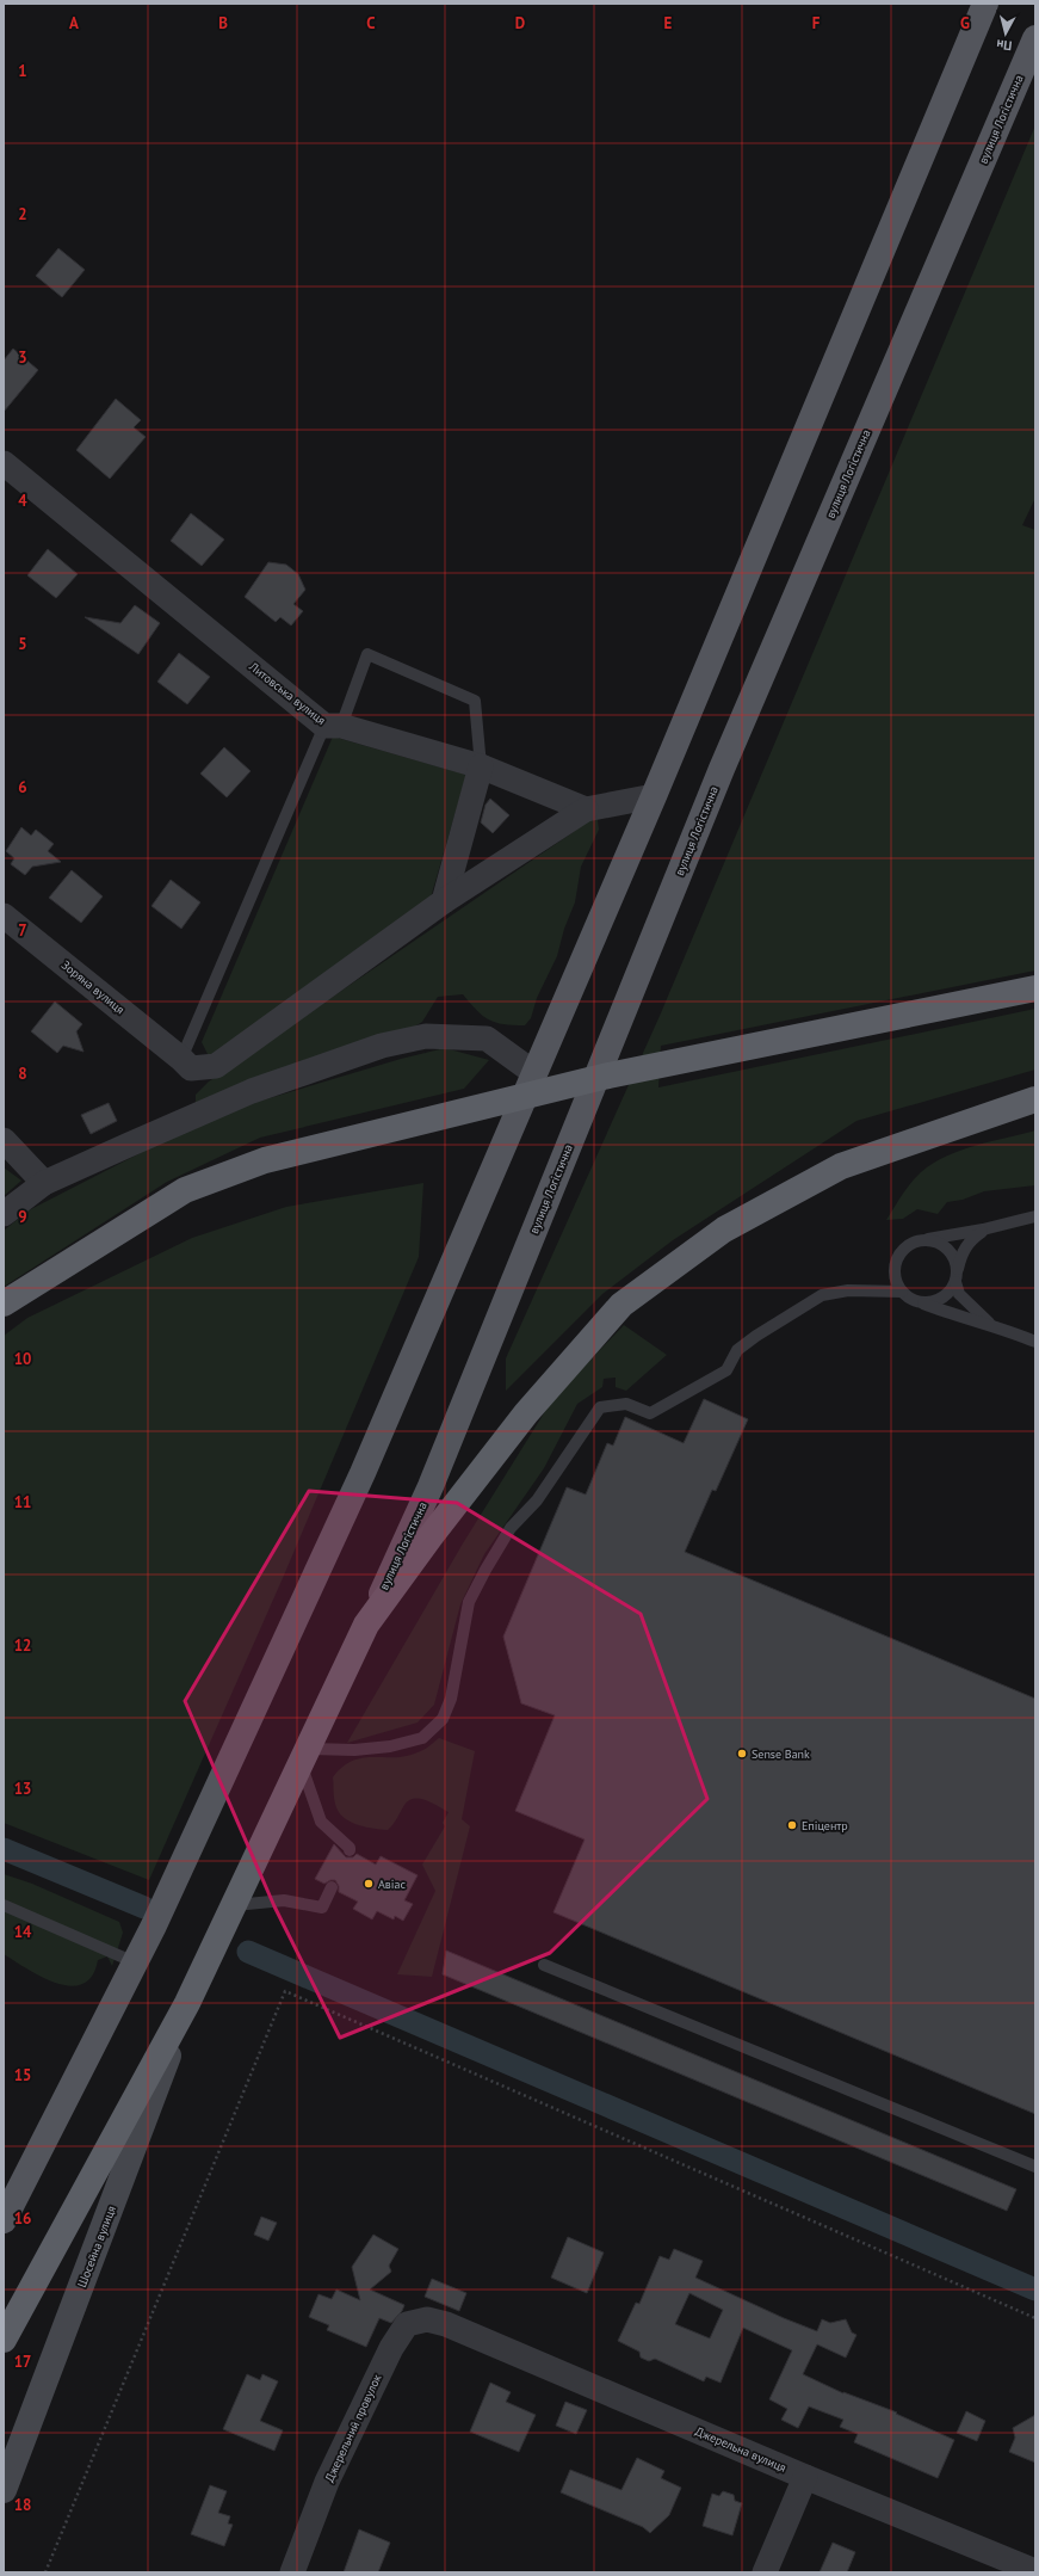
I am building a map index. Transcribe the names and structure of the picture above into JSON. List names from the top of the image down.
{
  "streets": {
    "main road": ["вулиця Логістична", "Шосейна вулиця"],
    "street": [
      "Литовська вулиця",
      "Зоряна вулиця",
      "Джерельний провулок",
      "Джерельна вулиця"
    ]
  },
  "crossings": [
    ["Джерельний провулок", "Джерельна вулиця"]
  ],
  "places": ["Sense Bank", "Епіцентр", "Авіас"],
  "north": "bottom",
  "grid": {
    "columns": [
      "A",
      "B",
      "C",
      "D",
      "E",
      "F",
      "G"
    ],
    "rows": [
      "1",
      "2",
      "3",
      "4",
      "5",
      "6",
      "7",
      "8",
      "9",
      "10",
      "11",
      "12",
      "13",
      "14",
      "15",
      "16",
      "17",
      "18"
    ]
  }
}
